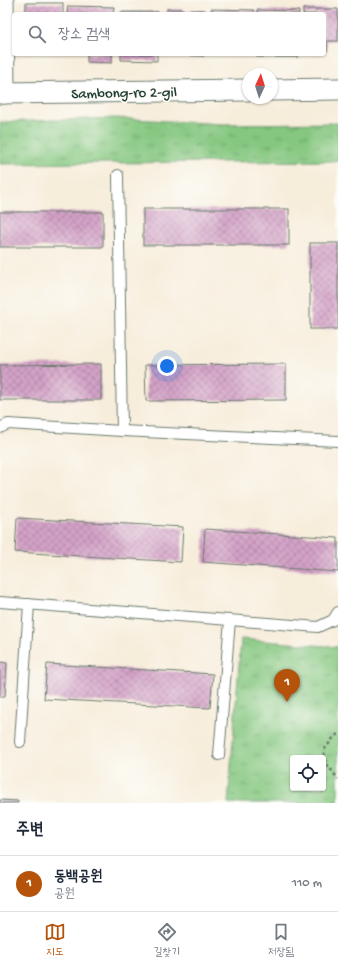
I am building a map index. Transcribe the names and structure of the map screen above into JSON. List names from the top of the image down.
{
  "streets": {
    "street": ["Sambong-ro 2-gil"]
  },
  "north": "top",
  "page": {
    "search": "장소 검색",
    "pins": "1",
    "heading": "주변",
    "list": [
      {
        "mark": "1",
        "name": "동백공원",
        "note": "공원",
        "value": "110 m"
      }
    ],
    "nav": ["지도", "길찾기", "저장됨"]
  }
}
